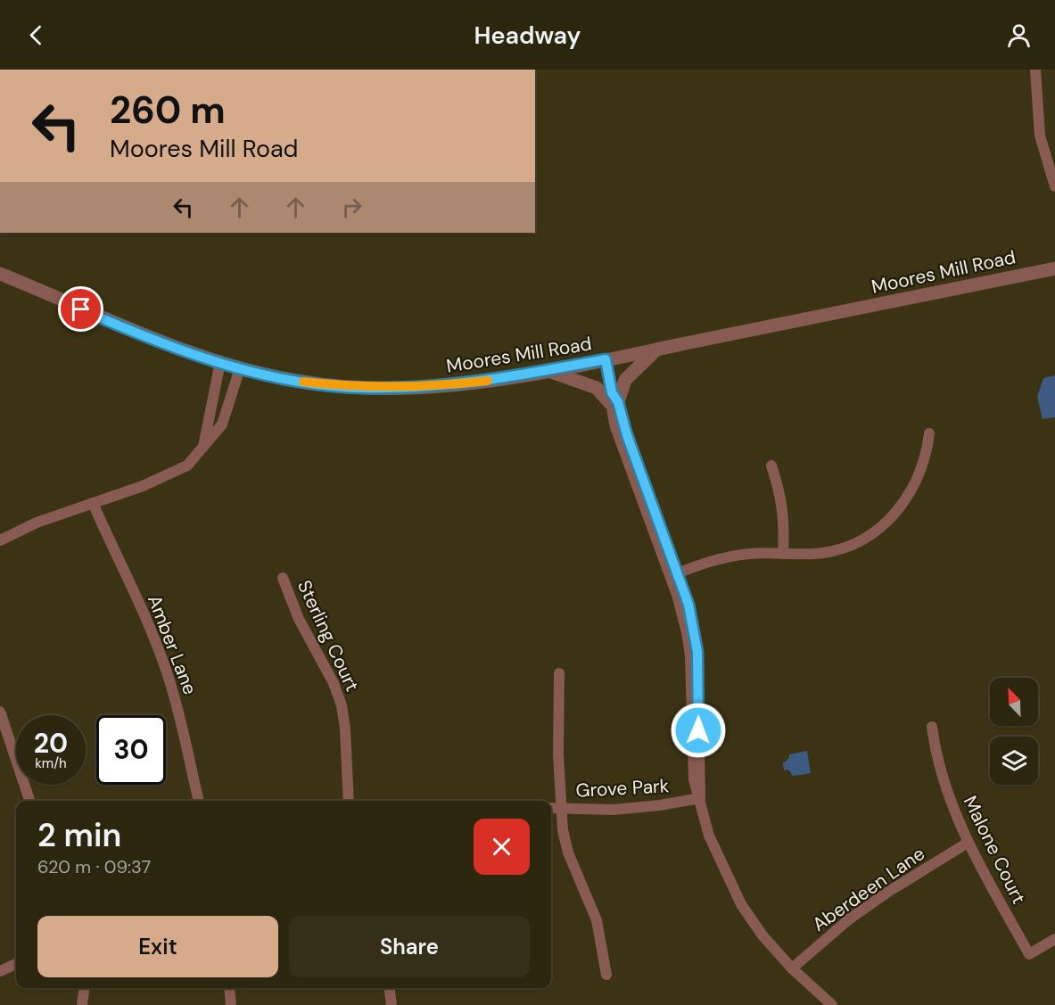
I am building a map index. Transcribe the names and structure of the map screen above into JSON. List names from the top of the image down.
{
  "streets": {
    "street": [
      "Moores Mill Road",
      "Sterling Court",
      "Amber Lane",
      "Grove Park",
      "Malone Court",
      "Aberdeen Lane"
    ]
  },
  "crossings": [
    ["Malone Court", "Aberdeen Lane"]
  ],
  "north": "top left",
  "page": {
    "header": "Headway",
    "turn": ["260 m", "Moores Mill Road"],
    "speed": "20 km/h",
    "limit": "30",
    "heading": ["2 min", "620 m · 09:37"],
    "buttons": ["Exit", "Share"]
  }
}
